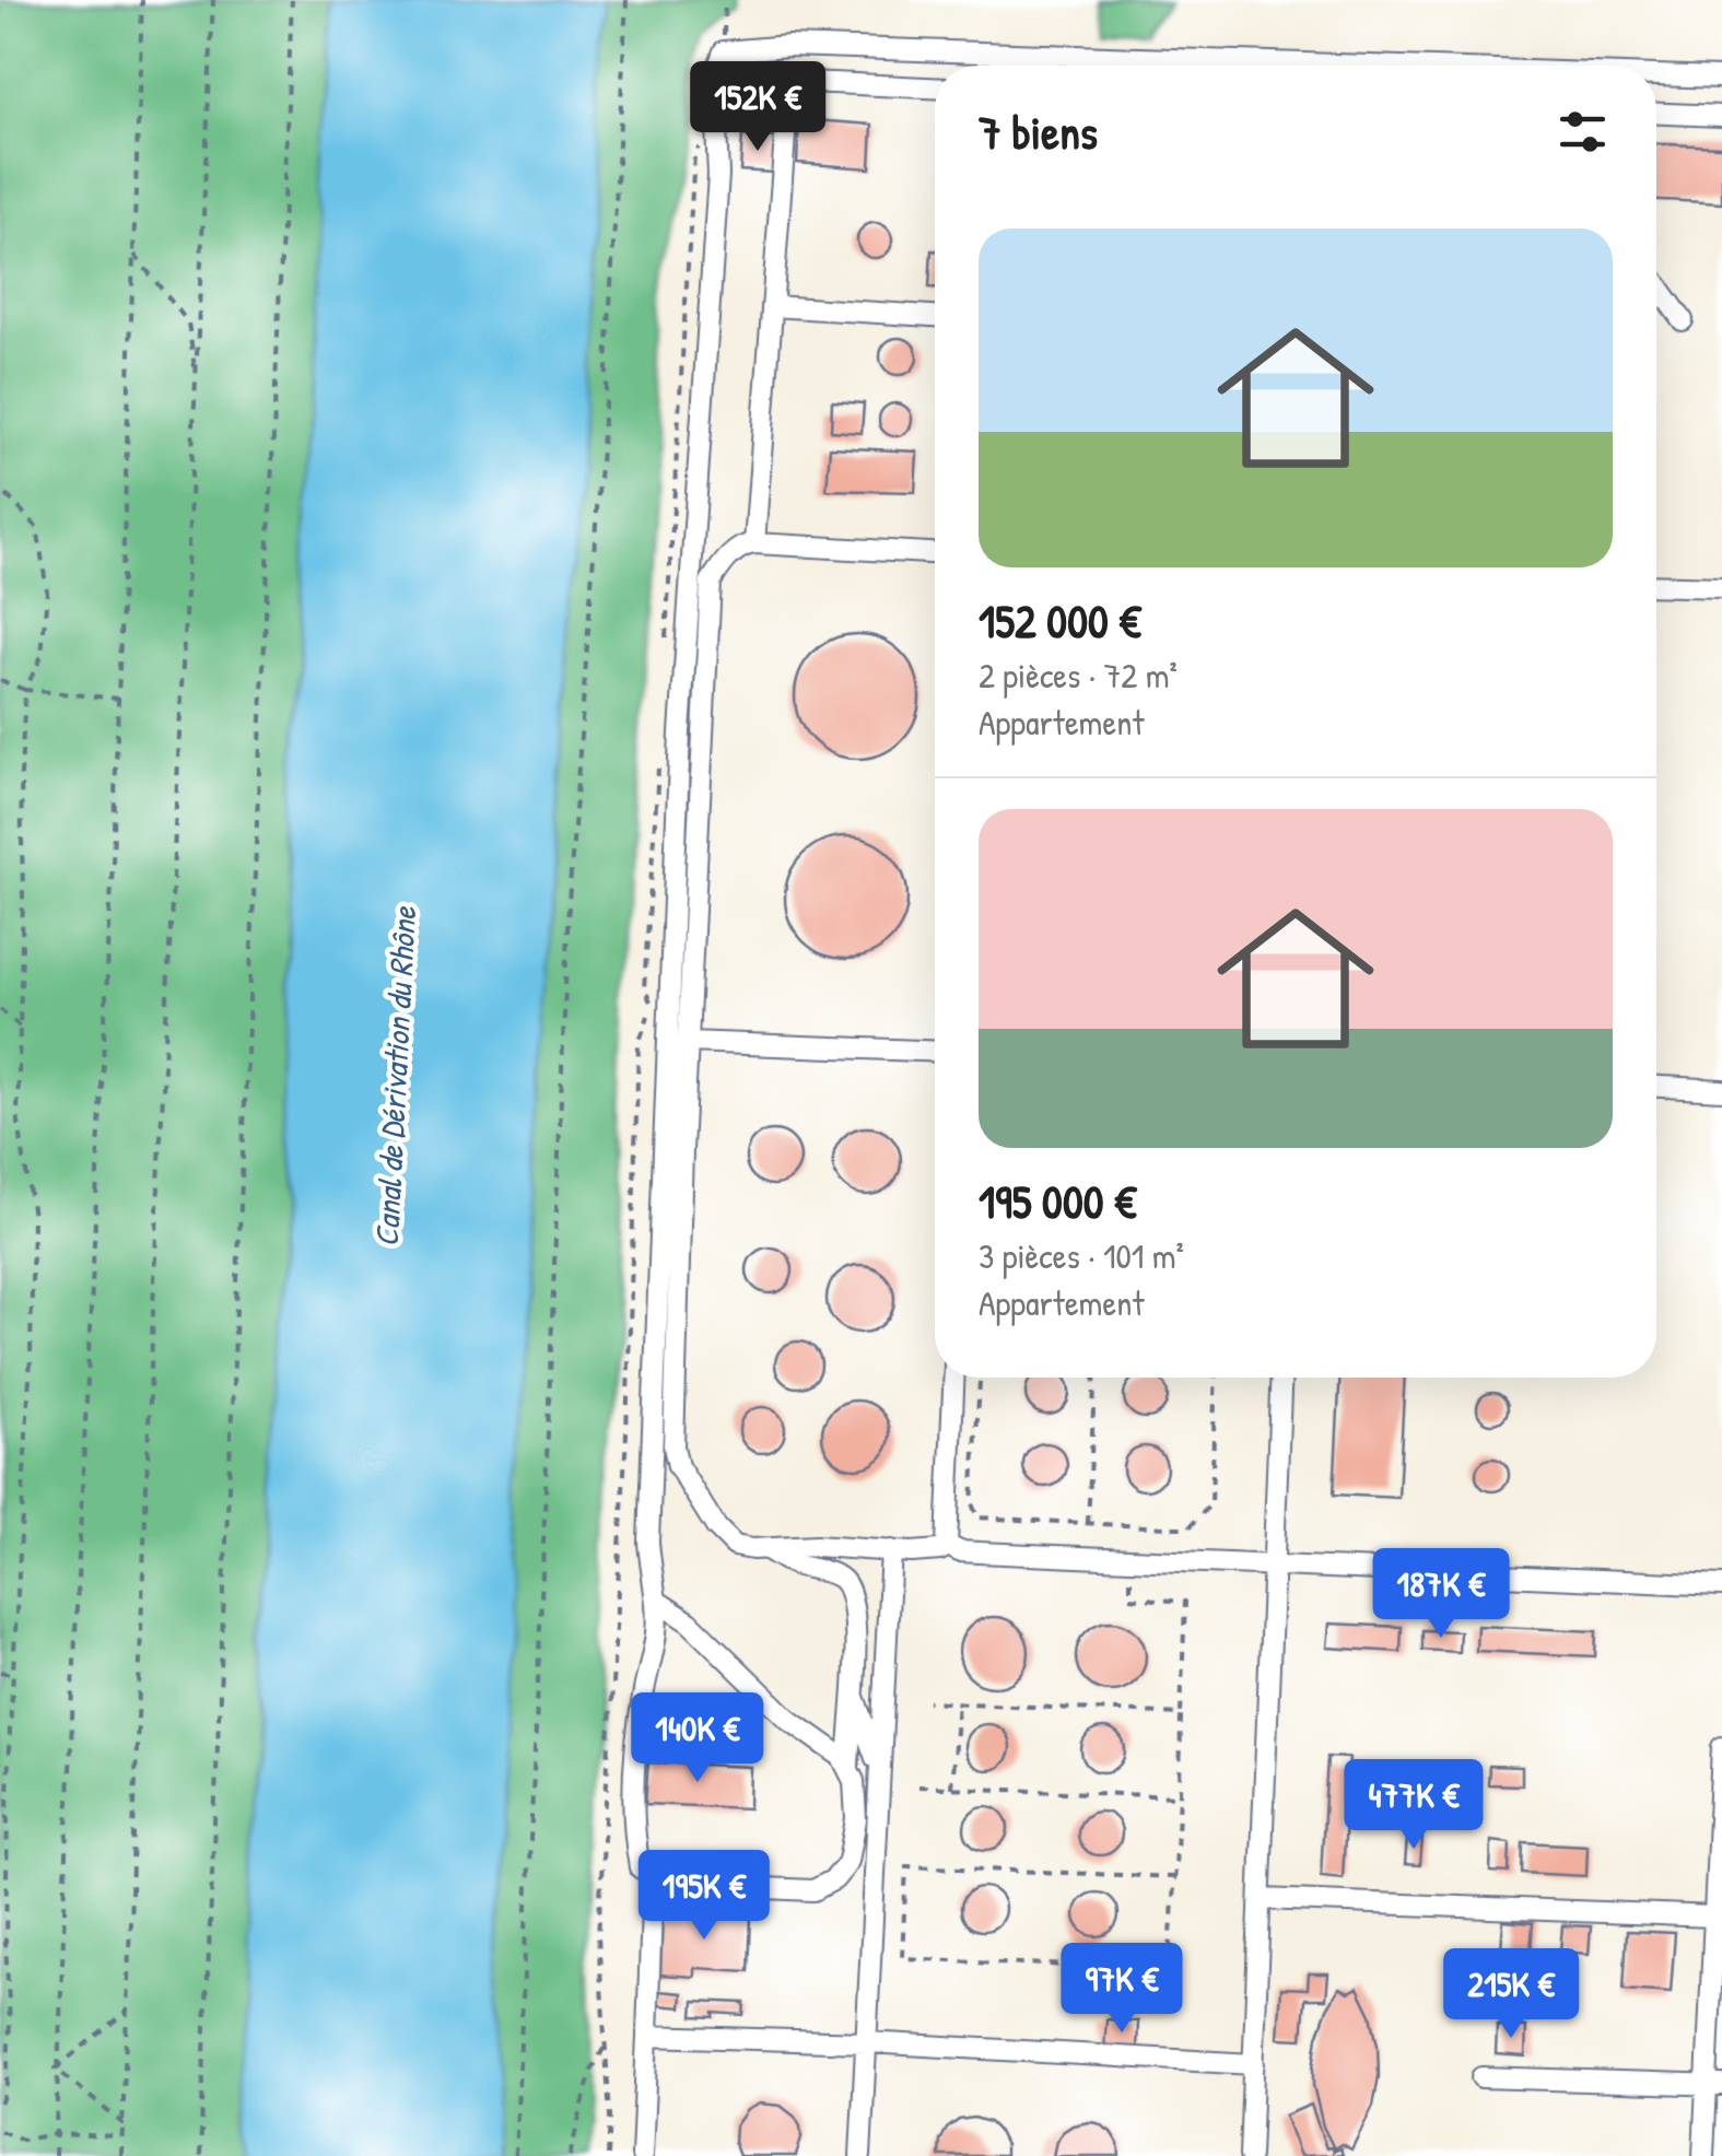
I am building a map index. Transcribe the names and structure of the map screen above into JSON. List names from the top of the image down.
{
  "water": ["Canal de Dérivation du Rhône"],
  "page": {
    "price": [
      "152K €",
      "187K €",
      "140K €",
      "477K €",
      "195K €",
      "97K €",
      "215K €"
    ],
    "heading": "7 biens",
    "list": [
      {
        "name": "152 000 €",
        "note": "2 pièces · 72 m² · Appartement"
      },
      {
        "name": "195 000 €",
        "note": "3 pièces · 101 m² · Appartement"
      }
    ]
  }
}
